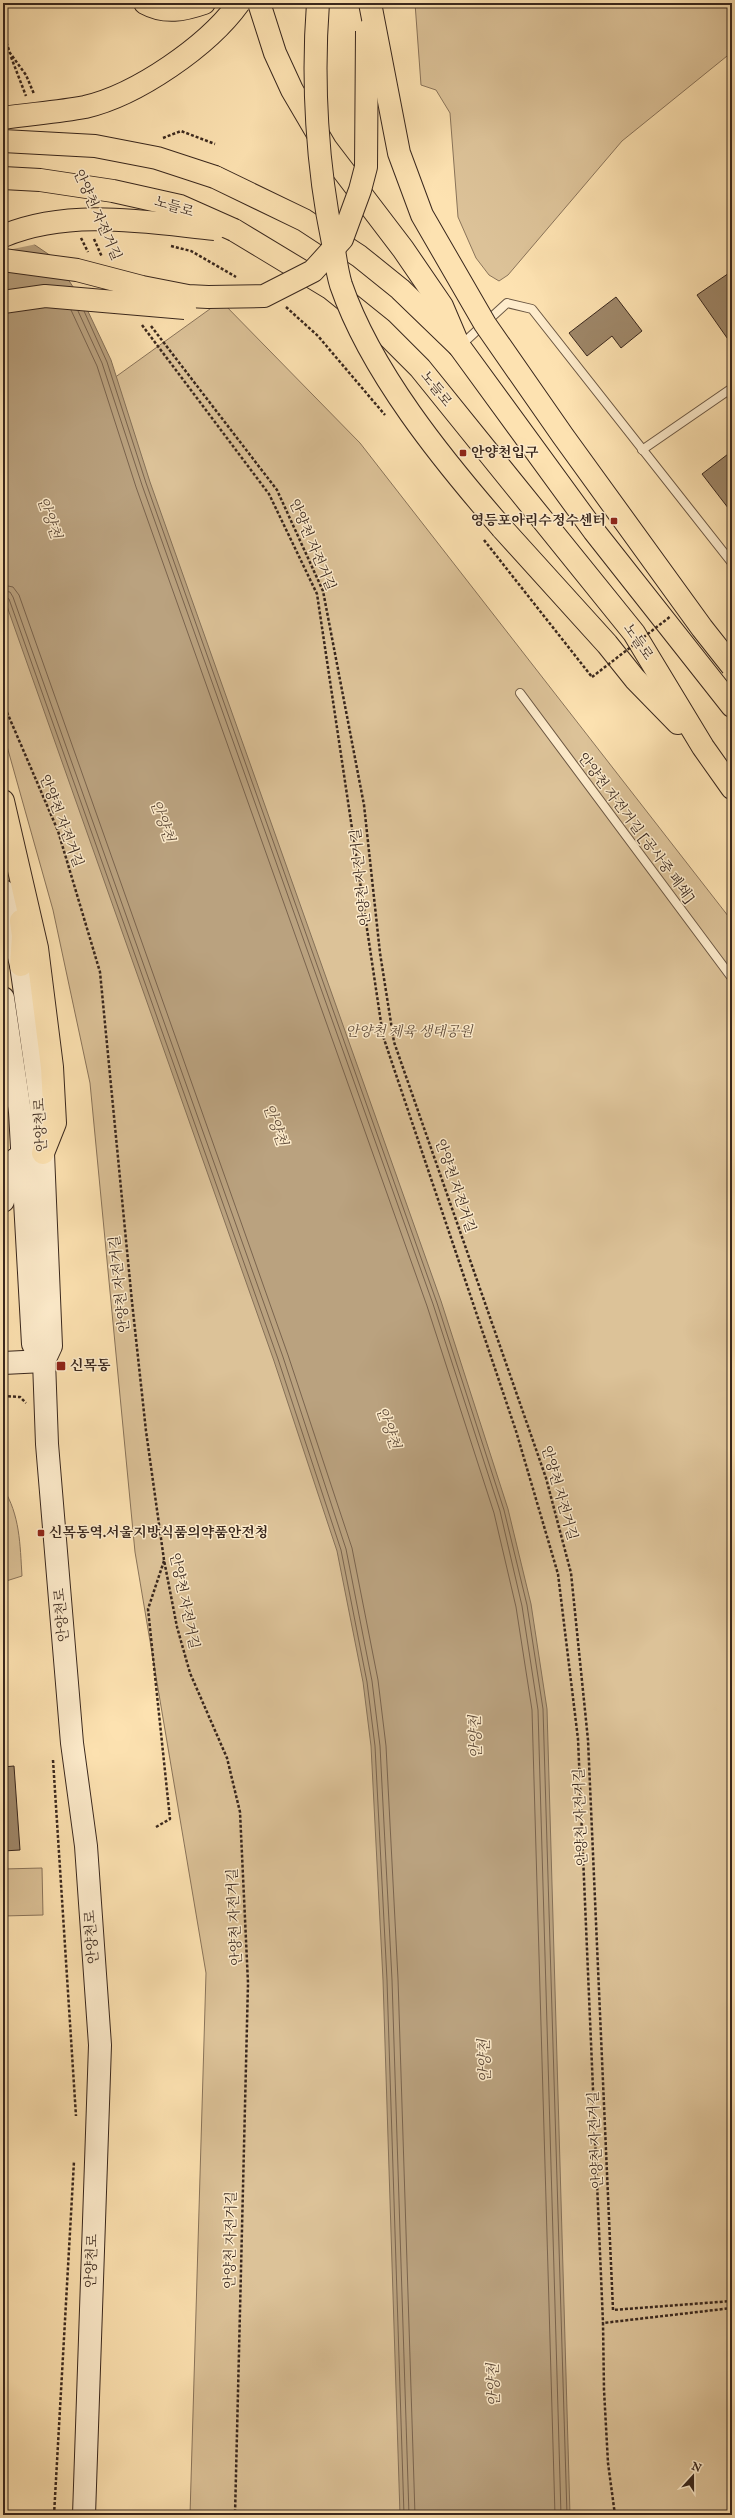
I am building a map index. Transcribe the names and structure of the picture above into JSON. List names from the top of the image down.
{
  "streets": {
    "main road": ["노들로", "안양천로"],
    "lane": ["안양천 자전거길 [공사중 폐쇄]"],
    "path": ["안양천 자전거길"]
  },
  "water": ["안양천"],
  "parks": ["안양천 체육 생태공원"],
  "places": {
    "transit": [
      "안양천입구",
      "영등포아리수정수센터",
      "신목동",
      "신목동역.서울지방식품의약품안전청"
    ]
  },
  "north": "top"
}
